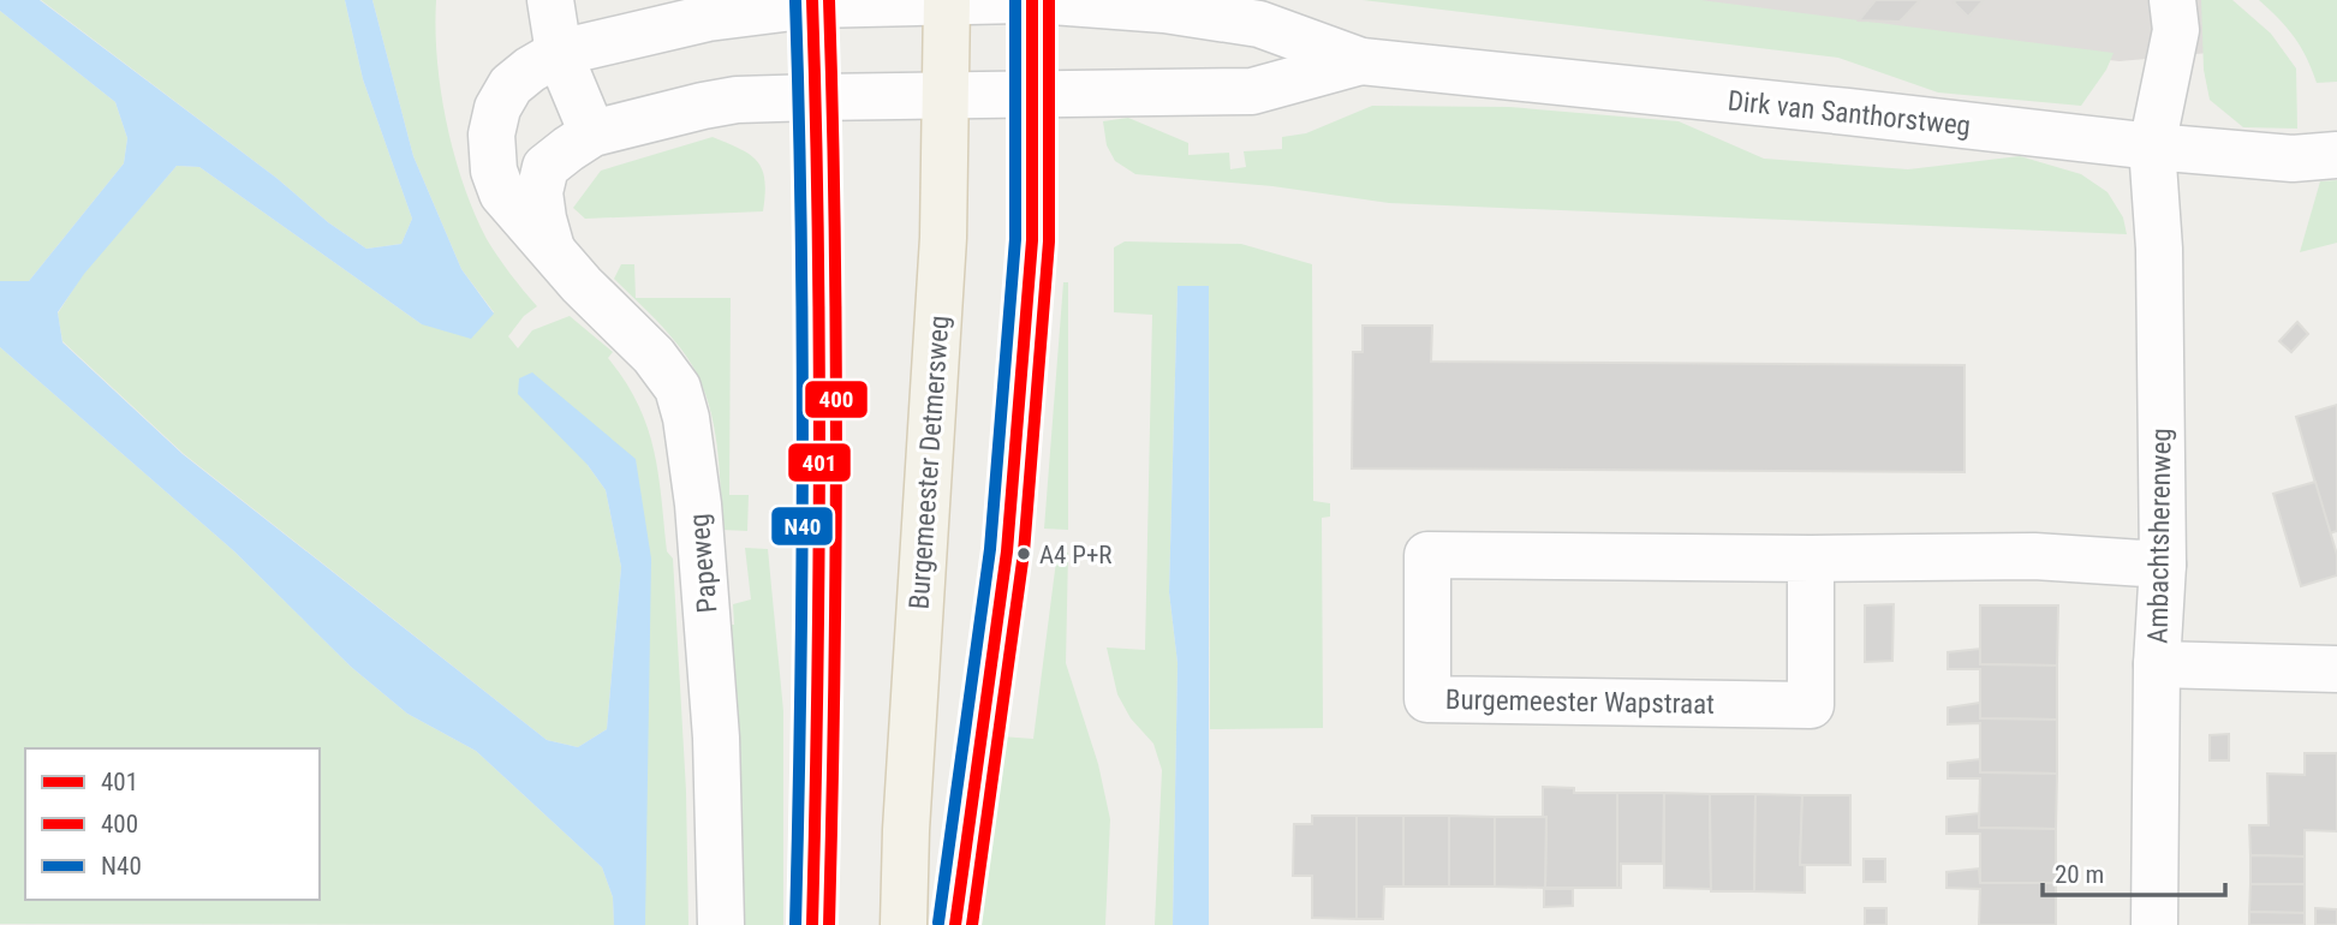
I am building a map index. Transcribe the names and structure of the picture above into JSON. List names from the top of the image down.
{
  "streets": {
    "main road": ["Burgemeester Detmersweg"],
    "street": [
      "Dirk van Santhorstweg",
      "Ambachtsherenweg",
      "Papeweg",
      "Burgemeester Wapstraat"
    ]
  },
  "crossings": [
    ["Dirk van Santhorstweg", "Burgemeester Detmersweg"],
    ["Dirk van Santhorstweg", "Ambachtsherenweg"],
    ["Dirk van Santhorstweg", "Papeweg"],
    ["Ambachtsherenweg", "Burgemeester Wapstraat"]
  ],
  "places": ["A4 P+R"],
  "lines": ["transit line 401", "transit line 400", "transit line N40"],
  "legend": ["401", "400", "N40"],
  "scale_bar": "20 m"
}
